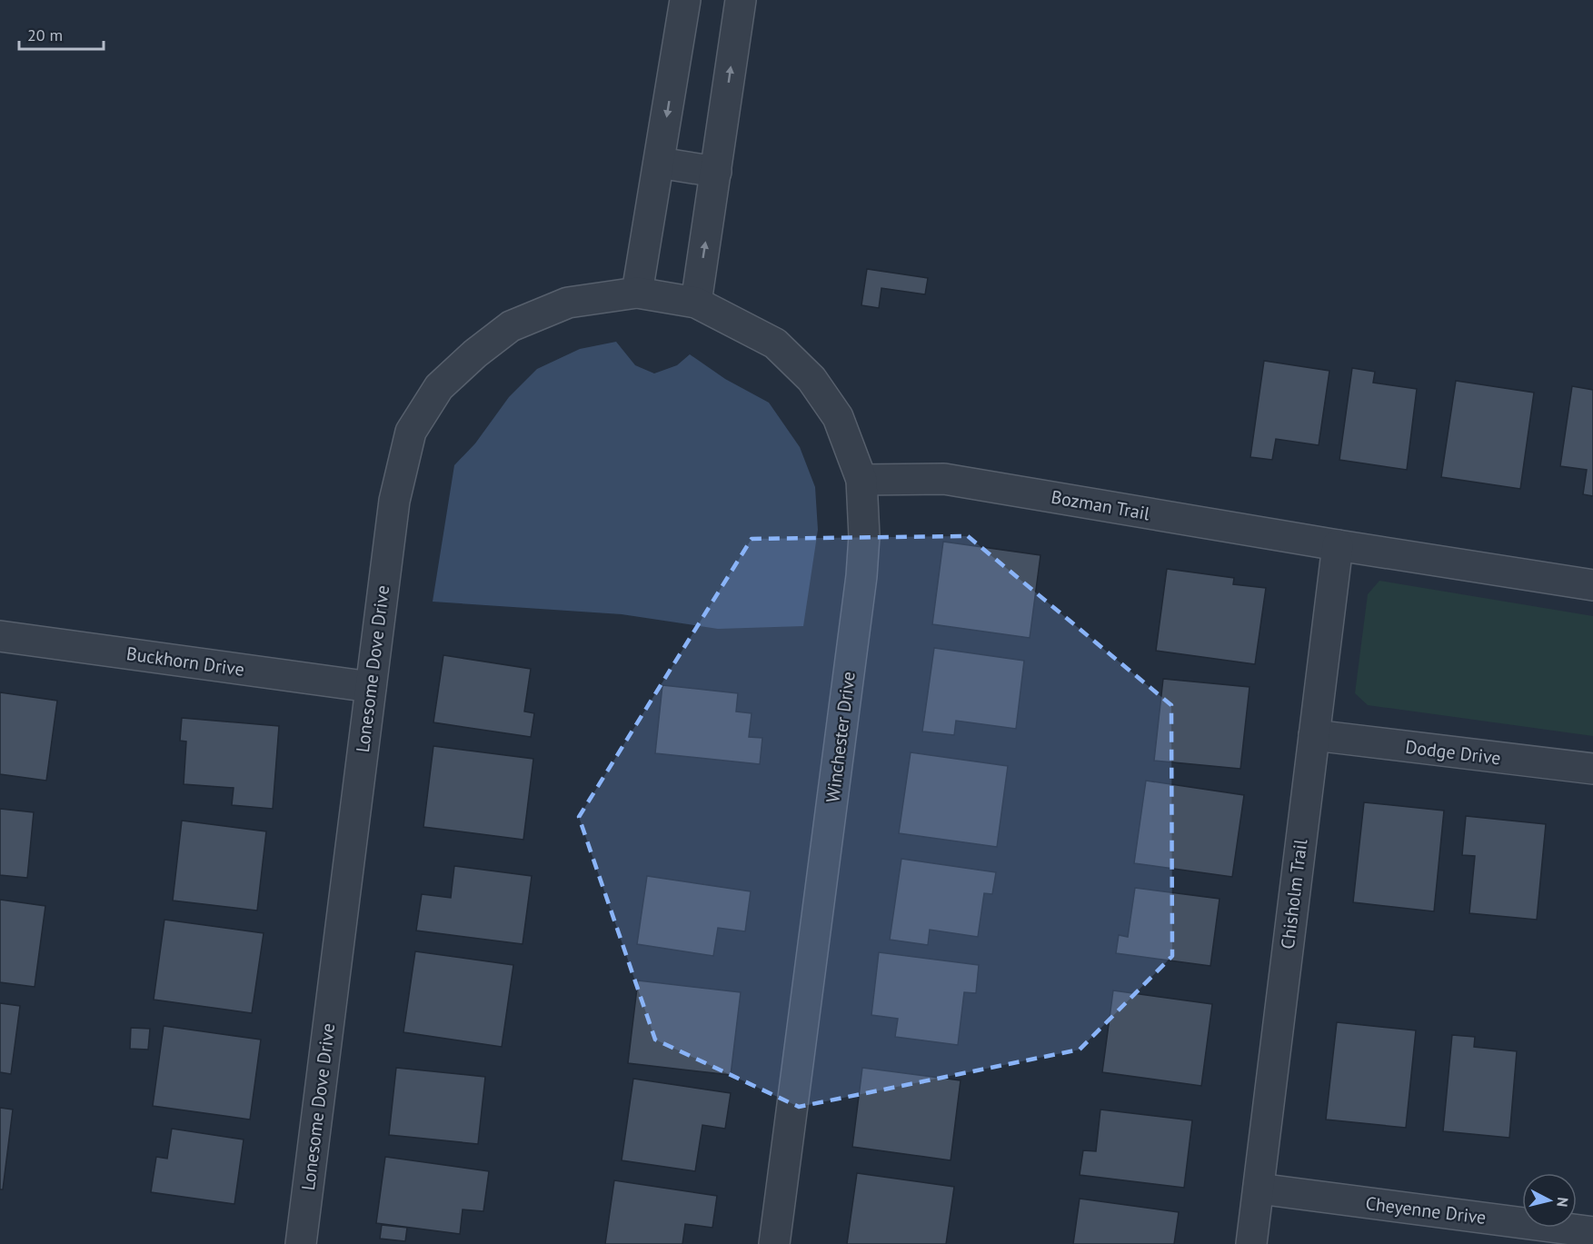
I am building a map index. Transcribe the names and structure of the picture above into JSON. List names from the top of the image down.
{
  "streets": {
    "street": [
      "Bozman Trail",
      "Buckhorn Drive",
      "Lonesome Dove Drive",
      "Winchester Drive",
      "Dodge Drive",
      "Chisholm Trail",
      "Cheyenne Drive"
    ]
  },
  "crossings": [
    ["Bozman Trail", "Winchester Drive"],
    ["Bozman Trail", "Chisholm Trail"],
    ["Buckhorn Drive", "Lonesome Dove Drive"],
    ["Lonesome Dove Drive", "Winchester Drive"],
    ["Dodge Drive", "Chisholm Trail"],
    ["Chisholm Trail", "Cheyenne Drive"]
  ],
  "scale_bar": "20 m",
  "north": "right"
}
